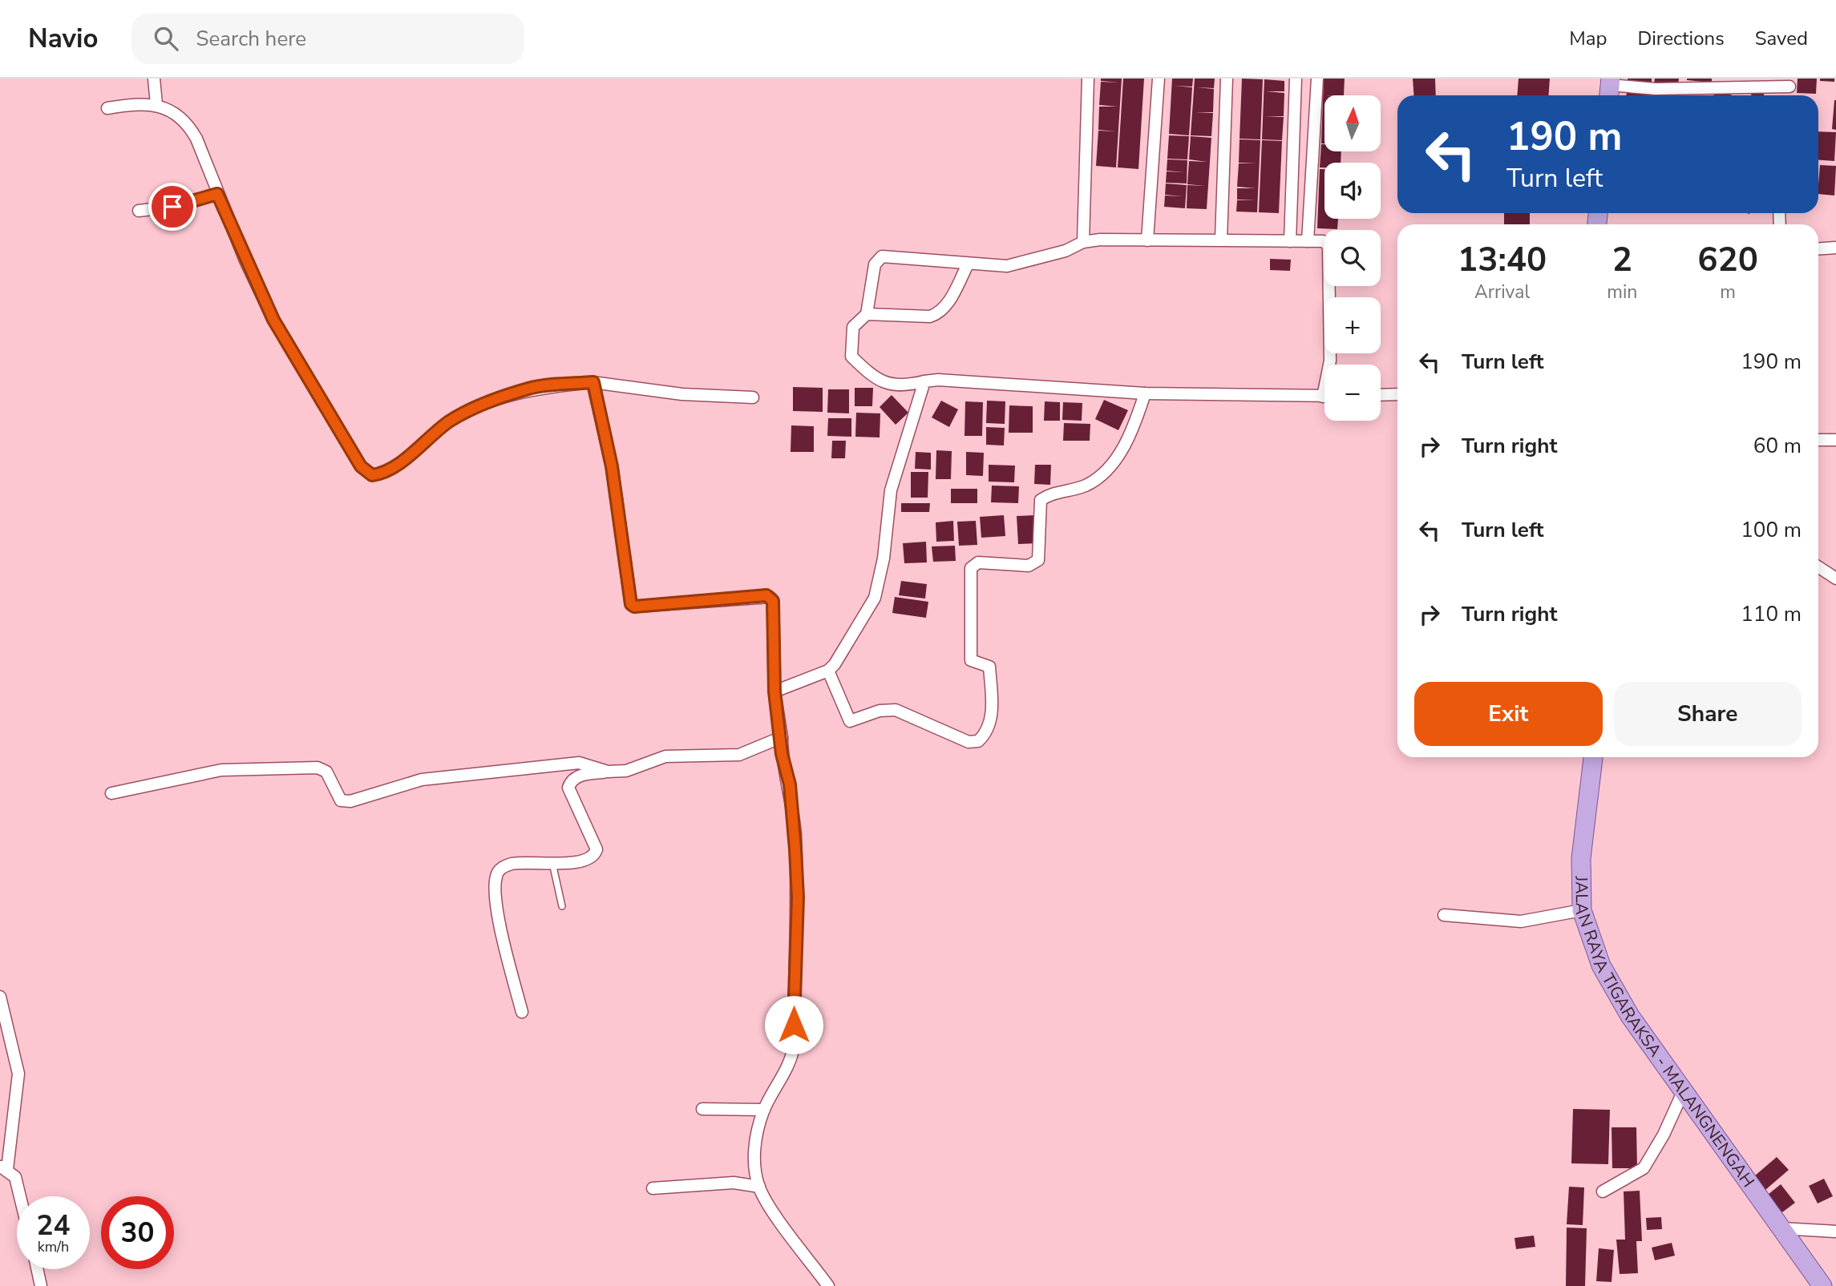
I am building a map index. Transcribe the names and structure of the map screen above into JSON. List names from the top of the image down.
{
  "streets": {
    "main road": ["JALAN RAYA TIGARAKSA - MALANGNENGAH"]
  },
  "north": "top",
  "page": {
    "header": "Navio",
    "search": "Search here",
    "nav": ["Map", "Directions", "Saved"],
    "map_buttons": ["+", "−"],
    "turn": ["190 m", "Turn left"],
    "eta": [
      "13:40",
      "Arrival",
      "2",
      "min",
      "620",
      "m"
    ],
    "list": [
      {
        "name": "Turn left",
        "value": "190 m"
      },
      {
        "name": "Turn right",
        "value": "60 m"
      },
      {
        "name": "Turn left",
        "value": "100 m"
      },
      {
        "name": "Turn right",
        "value": "110 m"
      }
    ],
    "buttons": ["Exit", "Share"],
    "speed": "24 km/h",
    "limit": "30"
  }
}
